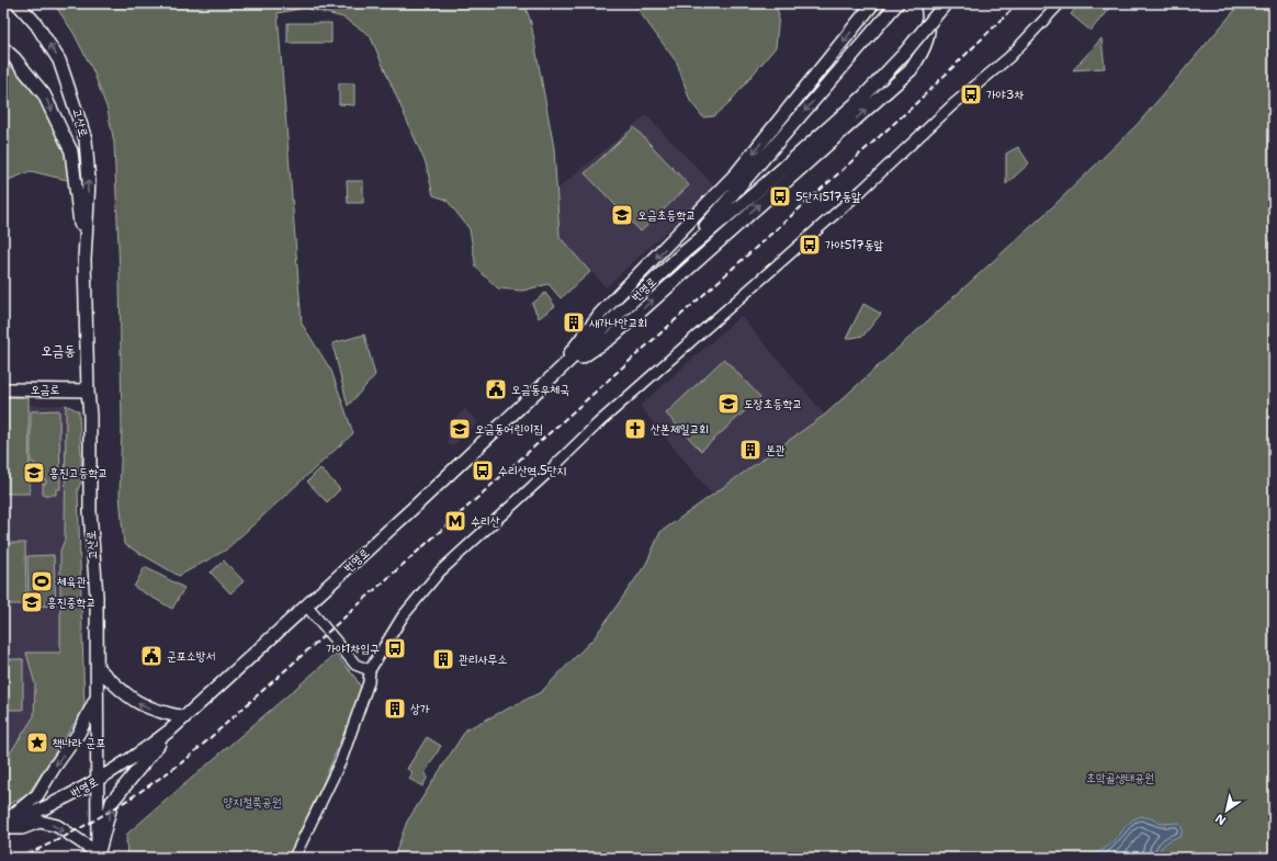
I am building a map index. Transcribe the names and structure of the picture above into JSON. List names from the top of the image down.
{
  "streets": {
    "street": ["고산로", "번영로", "오금로"]
  },
  "crossings": [
    ["고산로", "번영로"],
    ["고산로", "오금로"]
  ],
  "districts": ["오금동"],
  "parks": ["초막골생태공원", "양지철쭉공원"],
  "places": {
    "bus stop": [
      "가야3차",
      "5단지517동앞",
      "가야517동앞",
      "수리산역.5단지",
      "가야1차입구"
    ],
    "school or university": [
      "오금초등학교",
      "도장초등학교",
      "오금동어린이집",
      "흥진고등학교",
      "흥진중학교"
    ],
    "building": [
      "새가나안교회",
      "본관",
      "관리사무소",
      "상가"
    ],
    "public building": ["오금동우체국", "군포소방서"],
    "church": ["산본제일교회"],
    "metro station": ["수리산"],
    "sports": ["체육관"],
    "place": ["책나라 군포"]
  },
  "north": "bottom left"
}
